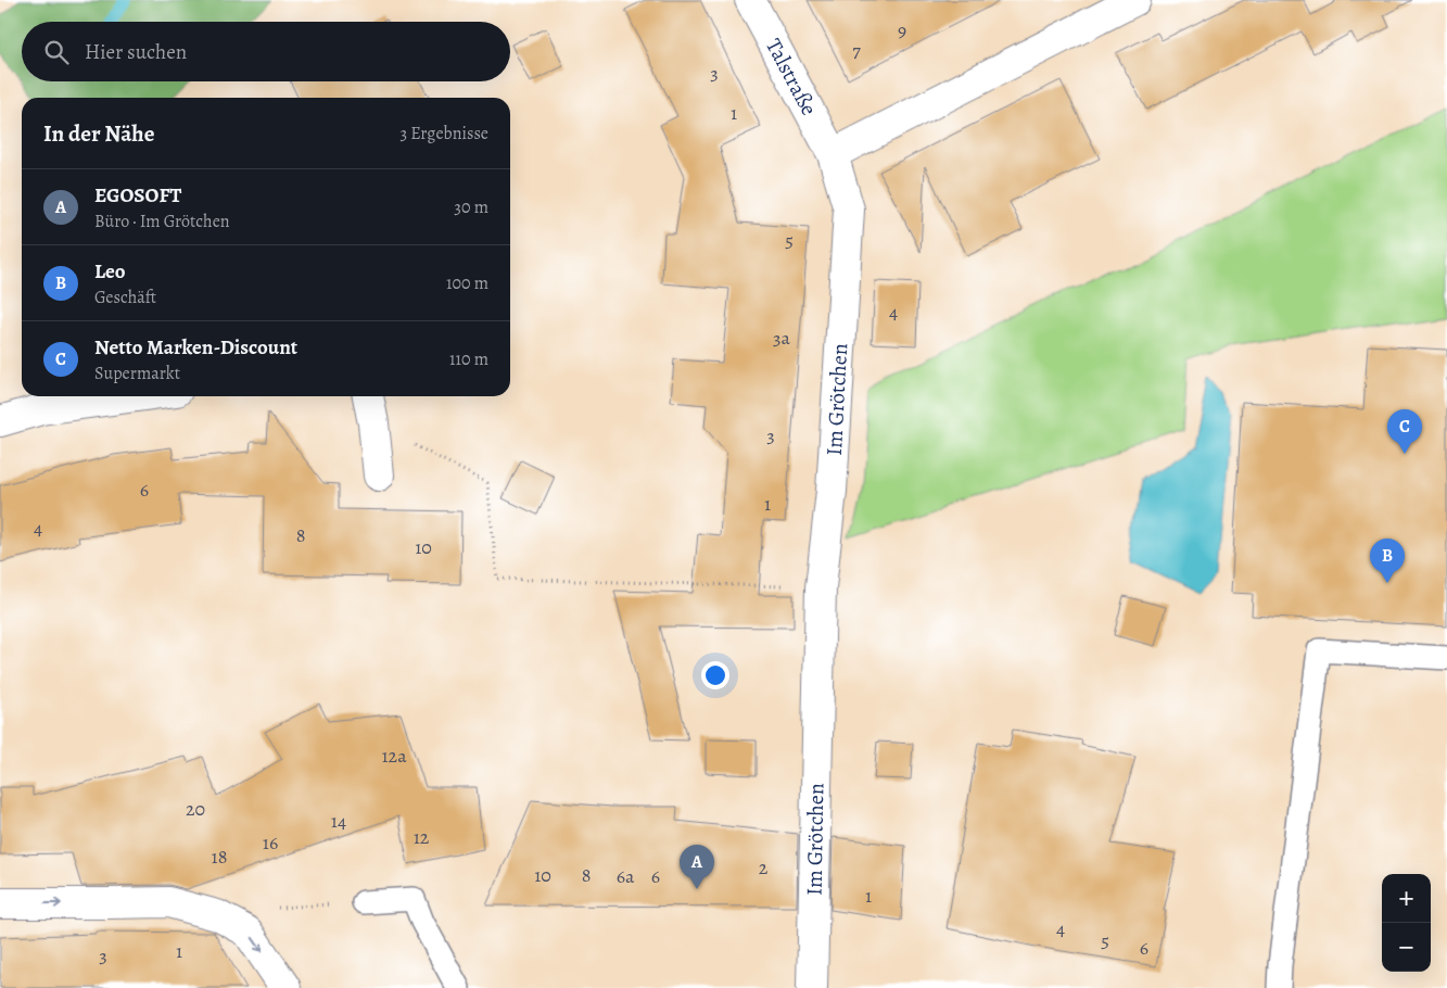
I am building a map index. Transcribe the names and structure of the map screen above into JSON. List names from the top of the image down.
{
  "streets": {
    "street": ["Talstraße", "Im Grötchen"]
  },
  "crossings": [
    ["Talstraße", "Im Grötchen"]
  ],
  "house_numbers": [
    "9",
    "7",
    "3",
    "1",
    "5",
    "4",
    "3a",
    "3",
    "6",
    "1",
    "4",
    "8",
    "10",
    "12a",
    "20",
    "14",
    "12",
    "16",
    "18",
    "2",
    "10",
    "8",
    "6a",
    "6",
    "1",
    "4",
    "5",
    "6",
    "1",
    "3"
  ],
  "page": {
    "search": "Hier suchen",
    "heading": ["In der Nähe", "3 Ergebnisse"],
    "list": [
      {
        "mark": "A",
        "name": "EGOSOFT",
        "note": "Büro · Im Grötchen",
        "value": "30 m"
      },
      {
        "mark": "B",
        "name": "Leo",
        "note": "Geschäft",
        "value": "100 m"
      },
      {
        "mark": "C",
        "name": "Netto Marken-Discount",
        "note": "Supermarkt",
        "value": "110 m"
      }
    ],
    "pins": ["C", "B", "A"],
    "map_buttons": ["+", "−"]
  }
}
